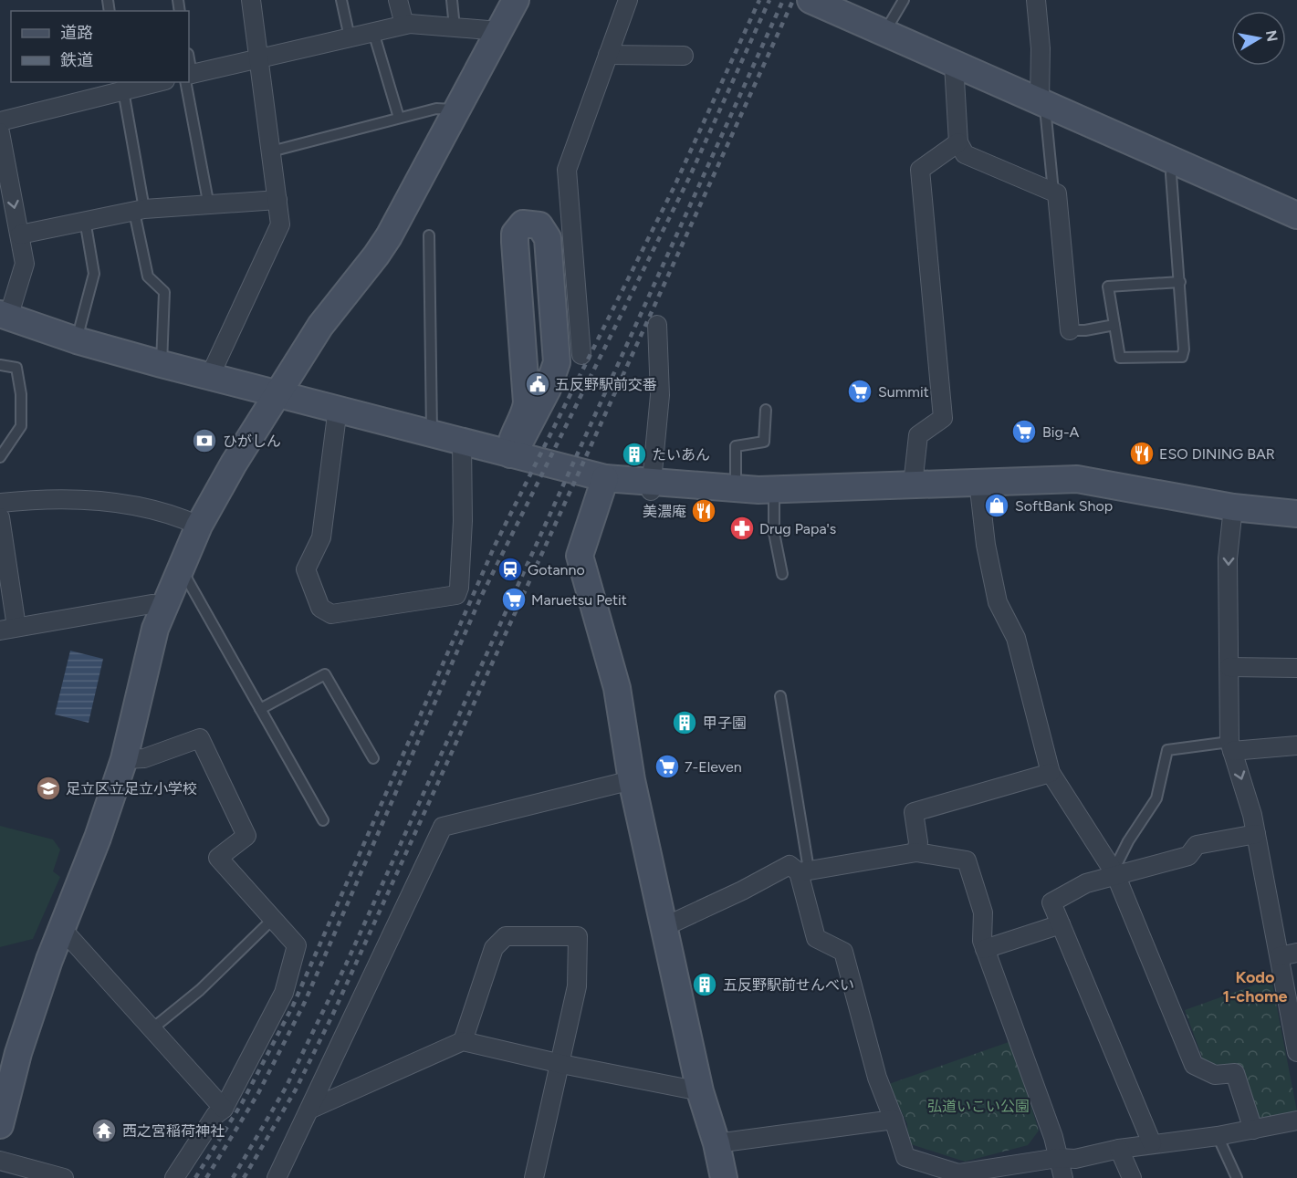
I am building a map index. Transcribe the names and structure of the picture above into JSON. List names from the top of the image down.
{
  "districts": ["Kodo 1-chome"],
  "parks": ["弘道いこい公園"],
  "places": {
    "public building": ["五反野駅前交番"],
    "supermarket": [
      "Summit",
      "Big-A",
      "Maruetsu Petit",
      "7-Eleven"
    ],
    "bank": ["ひがしん"],
    "restaurant": ["ESO DINING BAR", "美濃庵"],
    "building": ["たいあん", "甲子園", "五反野駅前せんべい"],
    "shop": ["SoftBank Shop"],
    "pharmacy": ["Drug Papa's"],
    "station": ["Gotanno"],
    "school or university": ["足立区立足立小学校"],
    "temple": ["西之宮稲荷神社"]
  },
  "legend": ["道路", "鉄道"],
  "north": "right"
}
